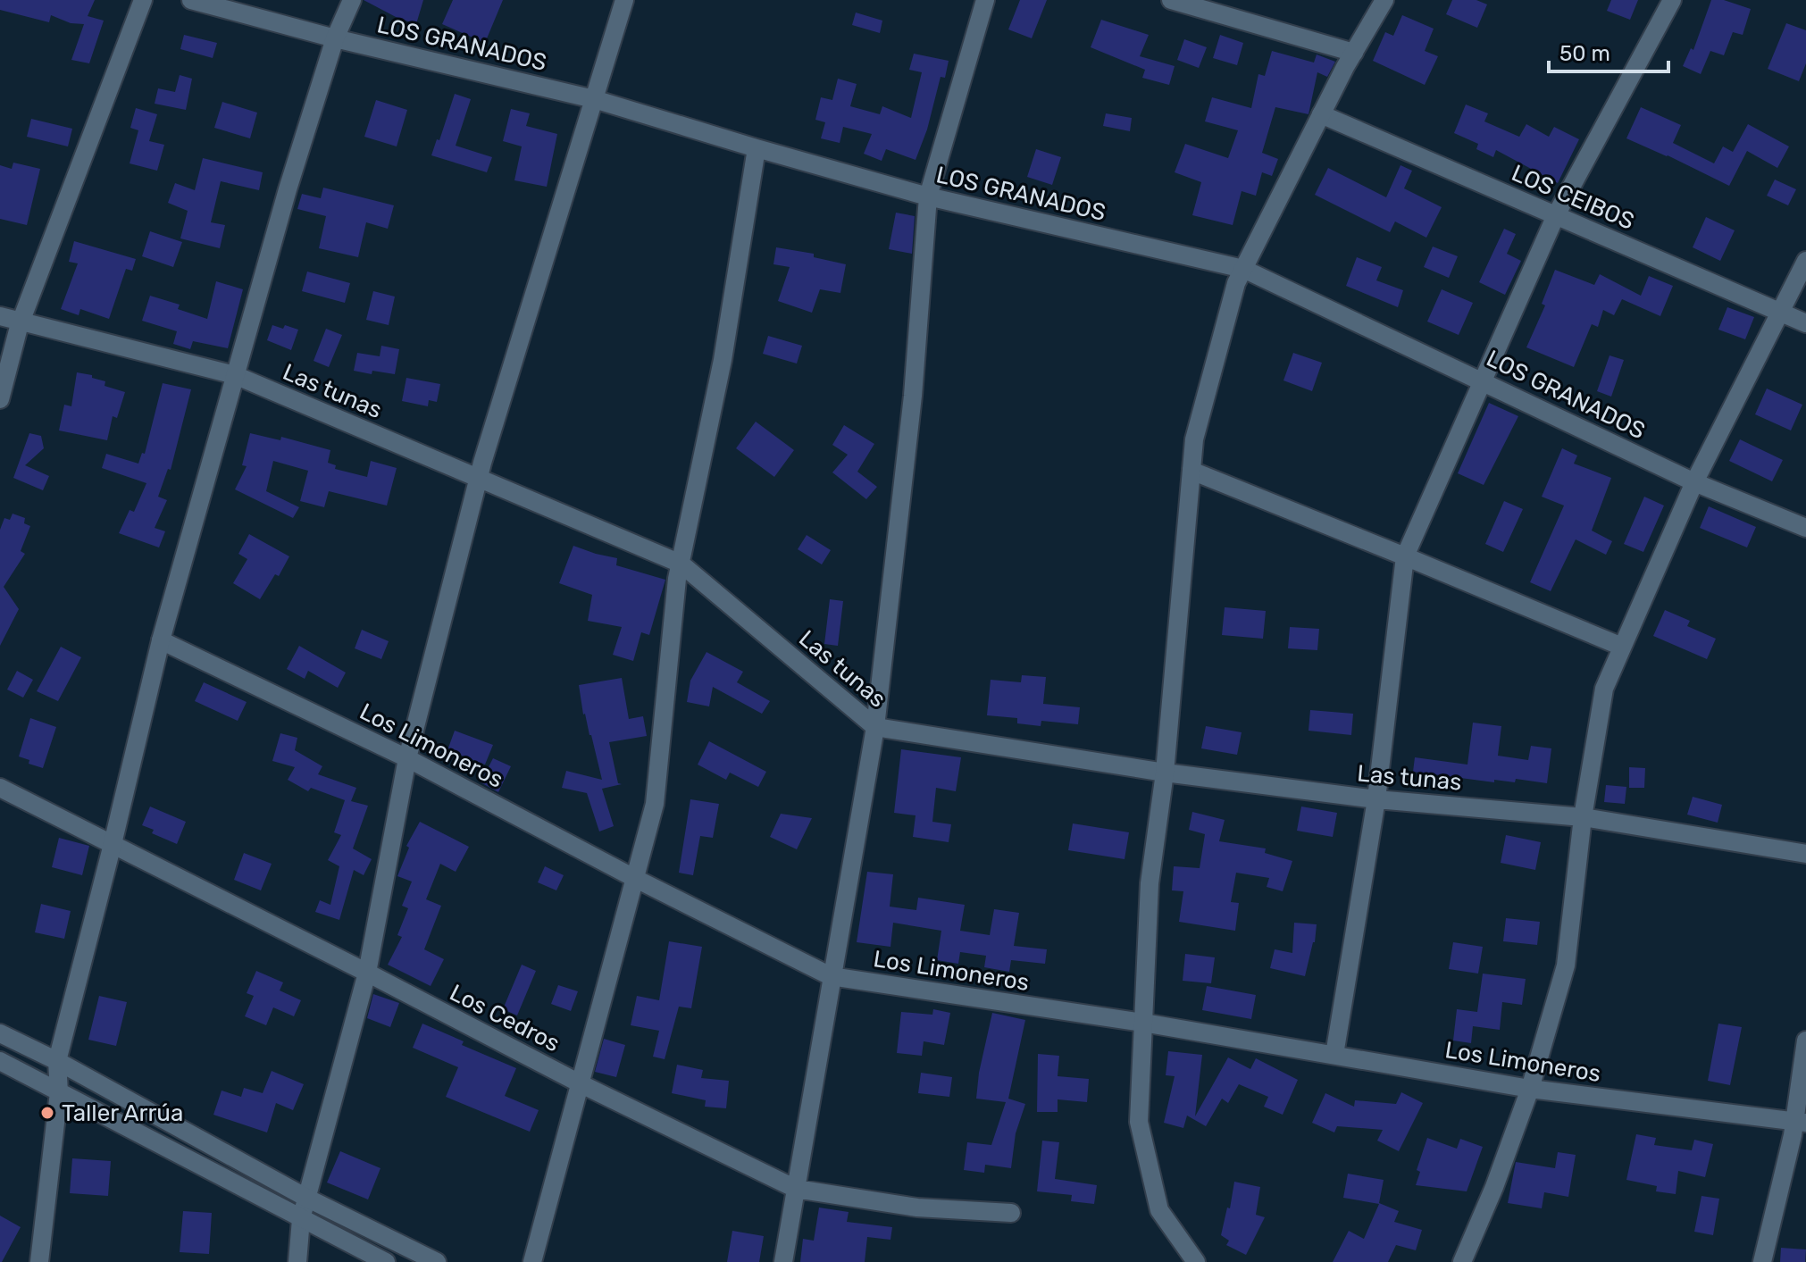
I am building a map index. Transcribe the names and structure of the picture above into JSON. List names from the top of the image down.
{
  "streets": {
    "street": [
      "LOS GRANADOS",
      "LOS CEIBOS",
      "Las tunas",
      "Los Limoneros",
      "Los Cedros"
    ]
  },
  "places": ["Taller Arrúa"],
  "scale_bar": "50 m"
}
